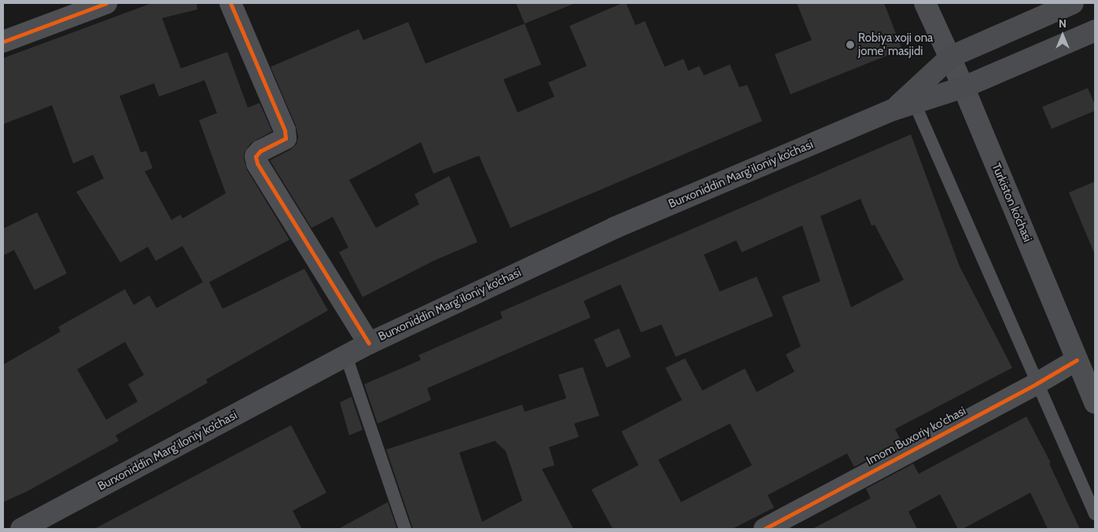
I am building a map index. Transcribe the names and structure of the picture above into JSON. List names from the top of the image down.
{
  "streets": {
    "main road": ["Burxoniddin Marg’iloniy ko’chasi", "Turkiston ko’chasi"],
    "street": ["Imom Buxoriy ko'chasi"]
  },
  "crossings": [
    ["Burxoniddin Marg’iloniy ko’chasi", "Turkiston ko’chasi"],
    ["Turkiston ko’chasi", "Imom Buxoriy ko'chasi"]
  ],
  "places": ["Robiya xoji ona jome' masjidi"],
  "north": "top"
}
